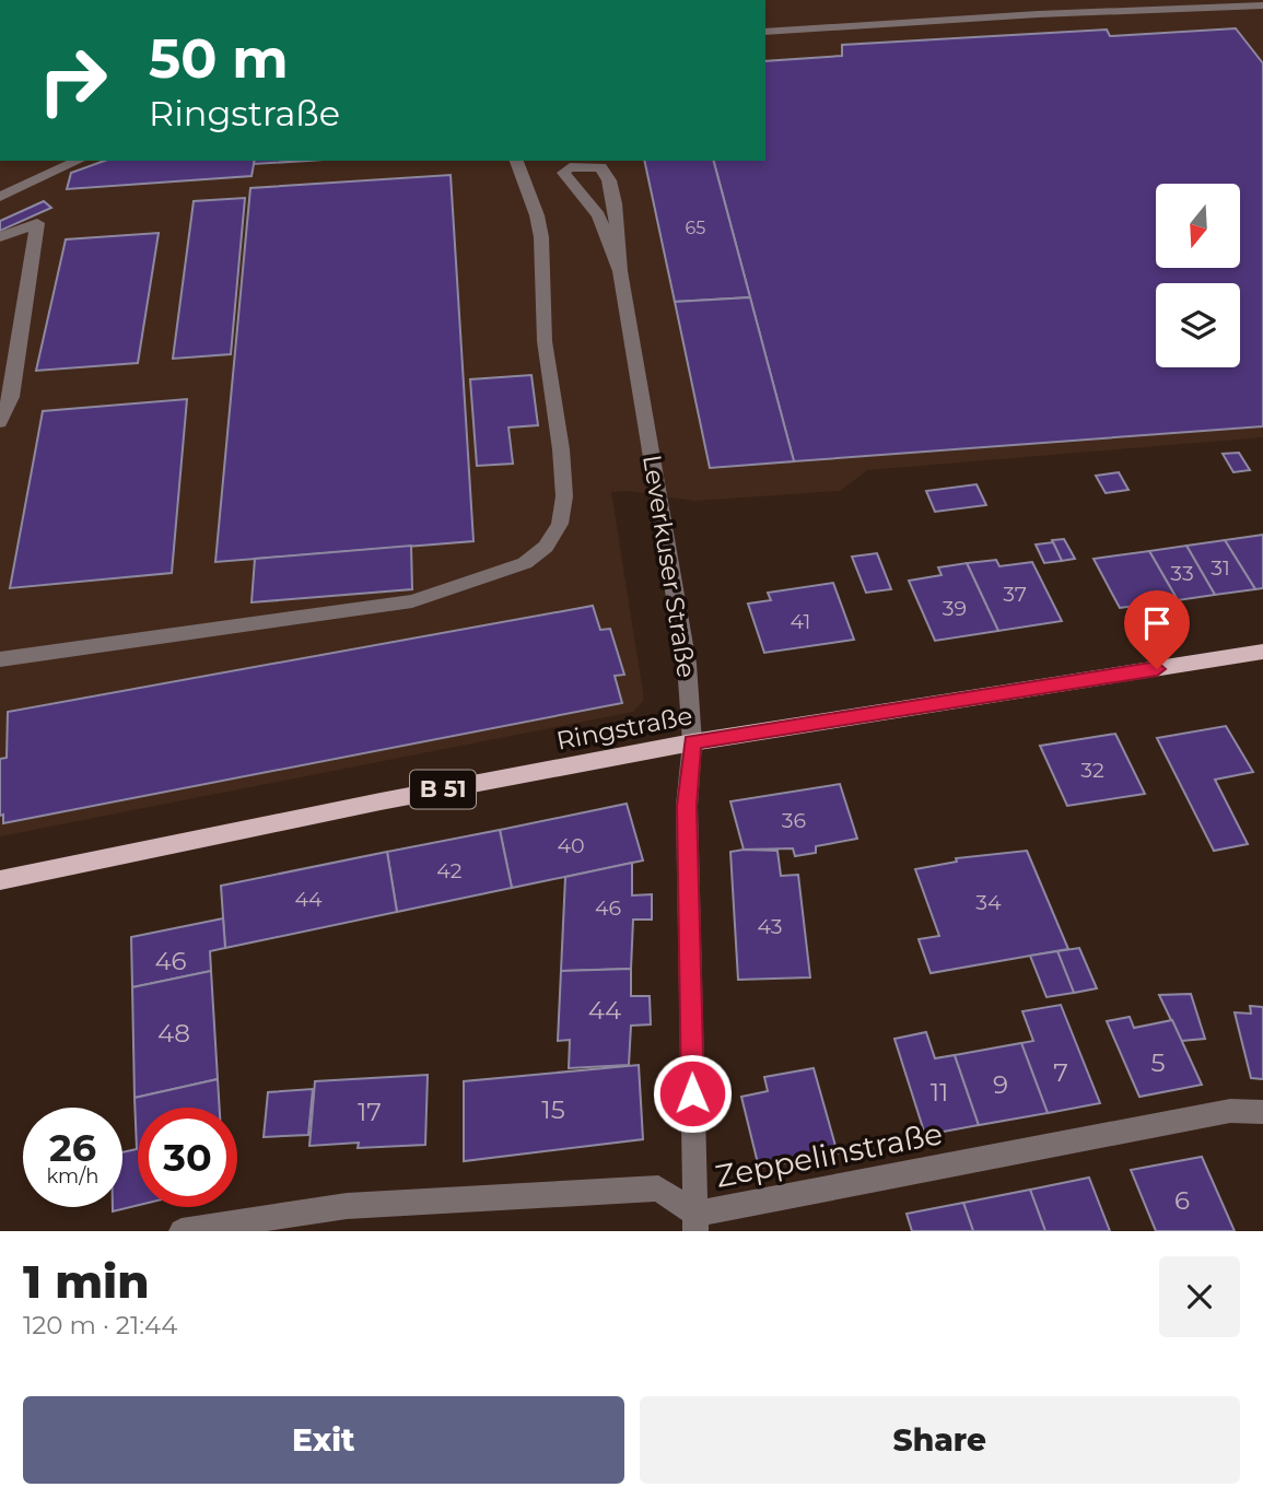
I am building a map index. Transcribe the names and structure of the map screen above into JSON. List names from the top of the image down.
{
  "streets": {
    "main road": ["Ringstraße", "B 51"],
    "street": ["Leverkuser Straße", "Zeppelinstraße"]
  },
  "crossings": [
    ["Leverkuser Straße", "Ringstraße"],
    ["Leverkuser Straße", "Zeppelinstraße"]
  ],
  "house_numbers": [
    "65",
    "31",
    "33",
    "37",
    "39",
    "41",
    "32",
    "36",
    "40",
    "42",
    "44",
    "34",
    "46",
    "43",
    "46",
    "44",
    "48",
    "5",
    "7",
    "9",
    "11",
    "15",
    "17",
    "6"
  ],
  "north": "bottom",
  "page": {
    "turn": ["50 m", "Ringstraße"],
    "speed": "26 km/h",
    "limit": "30",
    "heading": ["1 min", "120 m · 21:44"],
    "buttons": ["Exit", "Share"]
  }
}
